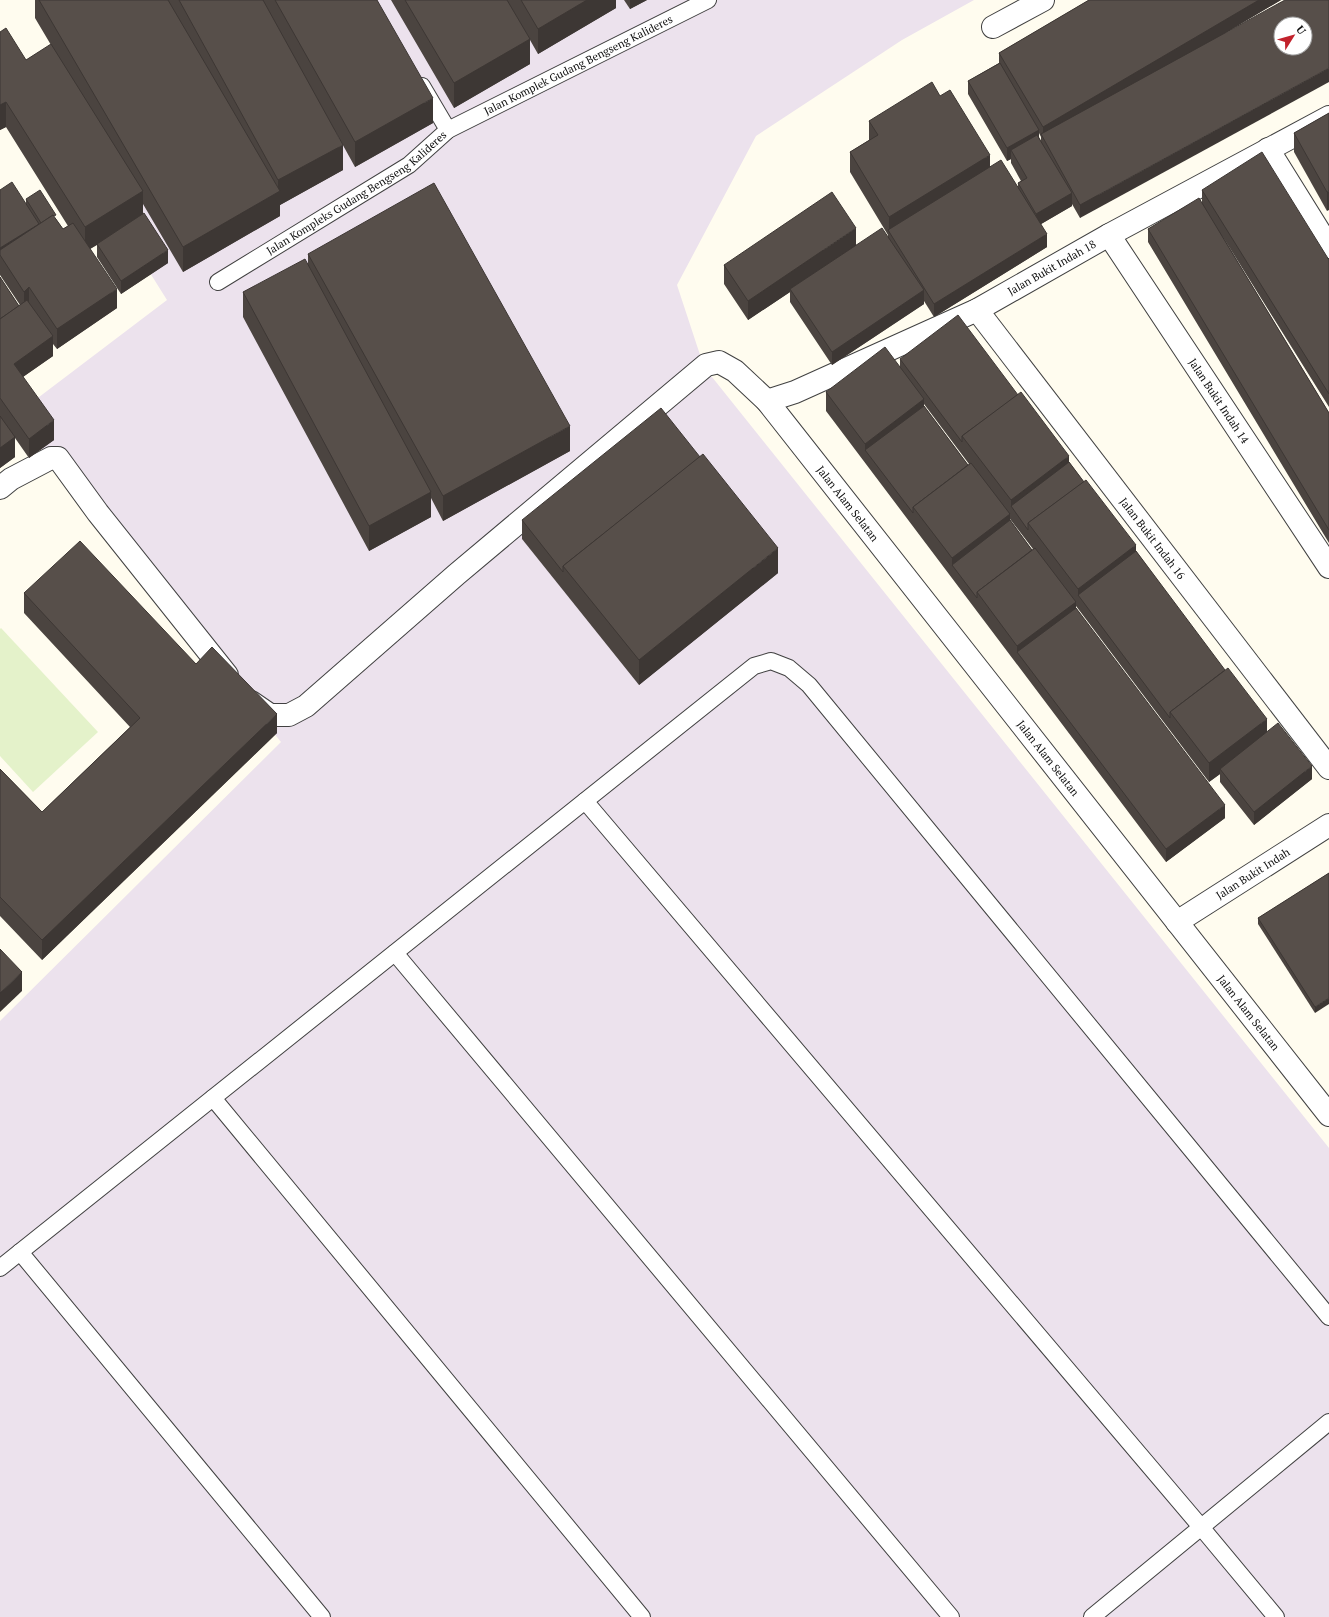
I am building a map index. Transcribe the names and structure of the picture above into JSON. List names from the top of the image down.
{
  "streets": {
    "street": [
      "Jalan Bukit Indah 18",
      "Jalan Bukit Indah 14",
      "Jalan Alam Selatan",
      "Jalan Bukit Indah 16",
      "Jalan Bukit Indah"
    ],
    "lane": ["Jalan Komplek Gudang Bengseng Kalideres", "Jalan Kompleks Gudang Bengseng Kalideres"]
  },
  "crossings": [
    ["Jalan Komplek Gudang Bengseng Kalideres", "Jalan Kompleks Gudang Bengseng Kalideres"],
    ["Jalan Bukit Indah 18", "Jalan Bukit Indah 14"],
    ["Jalan Bukit Indah 18", "Jalan Alam Selatan"],
    ["Jalan Bukit Indah 18", "Jalan Bukit Indah 16"],
    ["Jalan Alam Selatan", "Jalan Bukit Indah"]
  ],
  "north": "top right"
}
